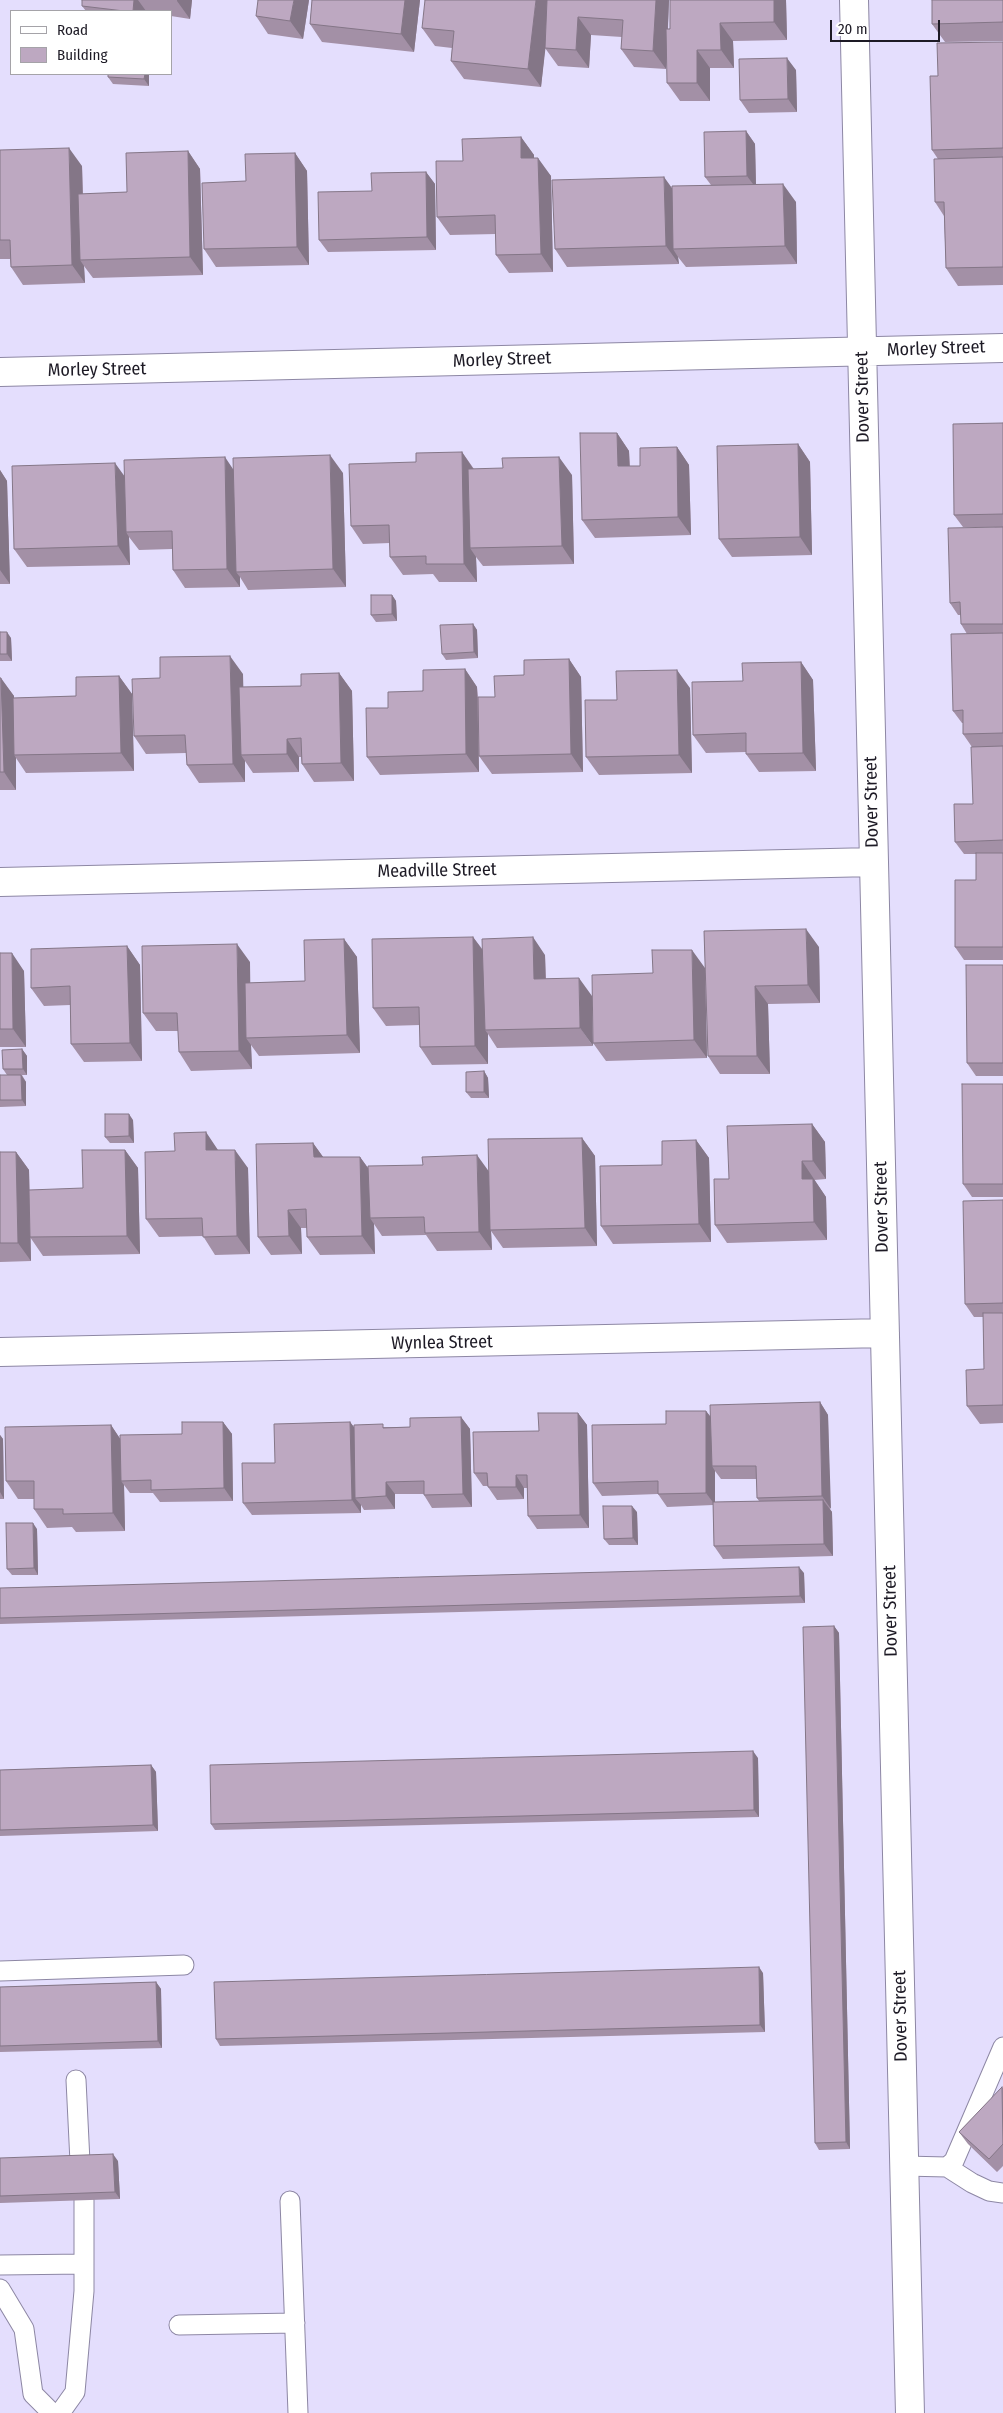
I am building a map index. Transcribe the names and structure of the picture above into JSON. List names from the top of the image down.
{
  "streets": {
    "street": [
      "Morley Street",
      "Dover Street",
      "Meadville Street",
      "Wynlea Street"
    ]
  },
  "crossings": [
    ["Morley Street", "Dover Street"],
    ["Dover Street", "Meadville Street"],
    ["Dover Street", "Wynlea Street"]
  ],
  "legend": ["Road", "Building"],
  "scale_bar": "20 m"
}
